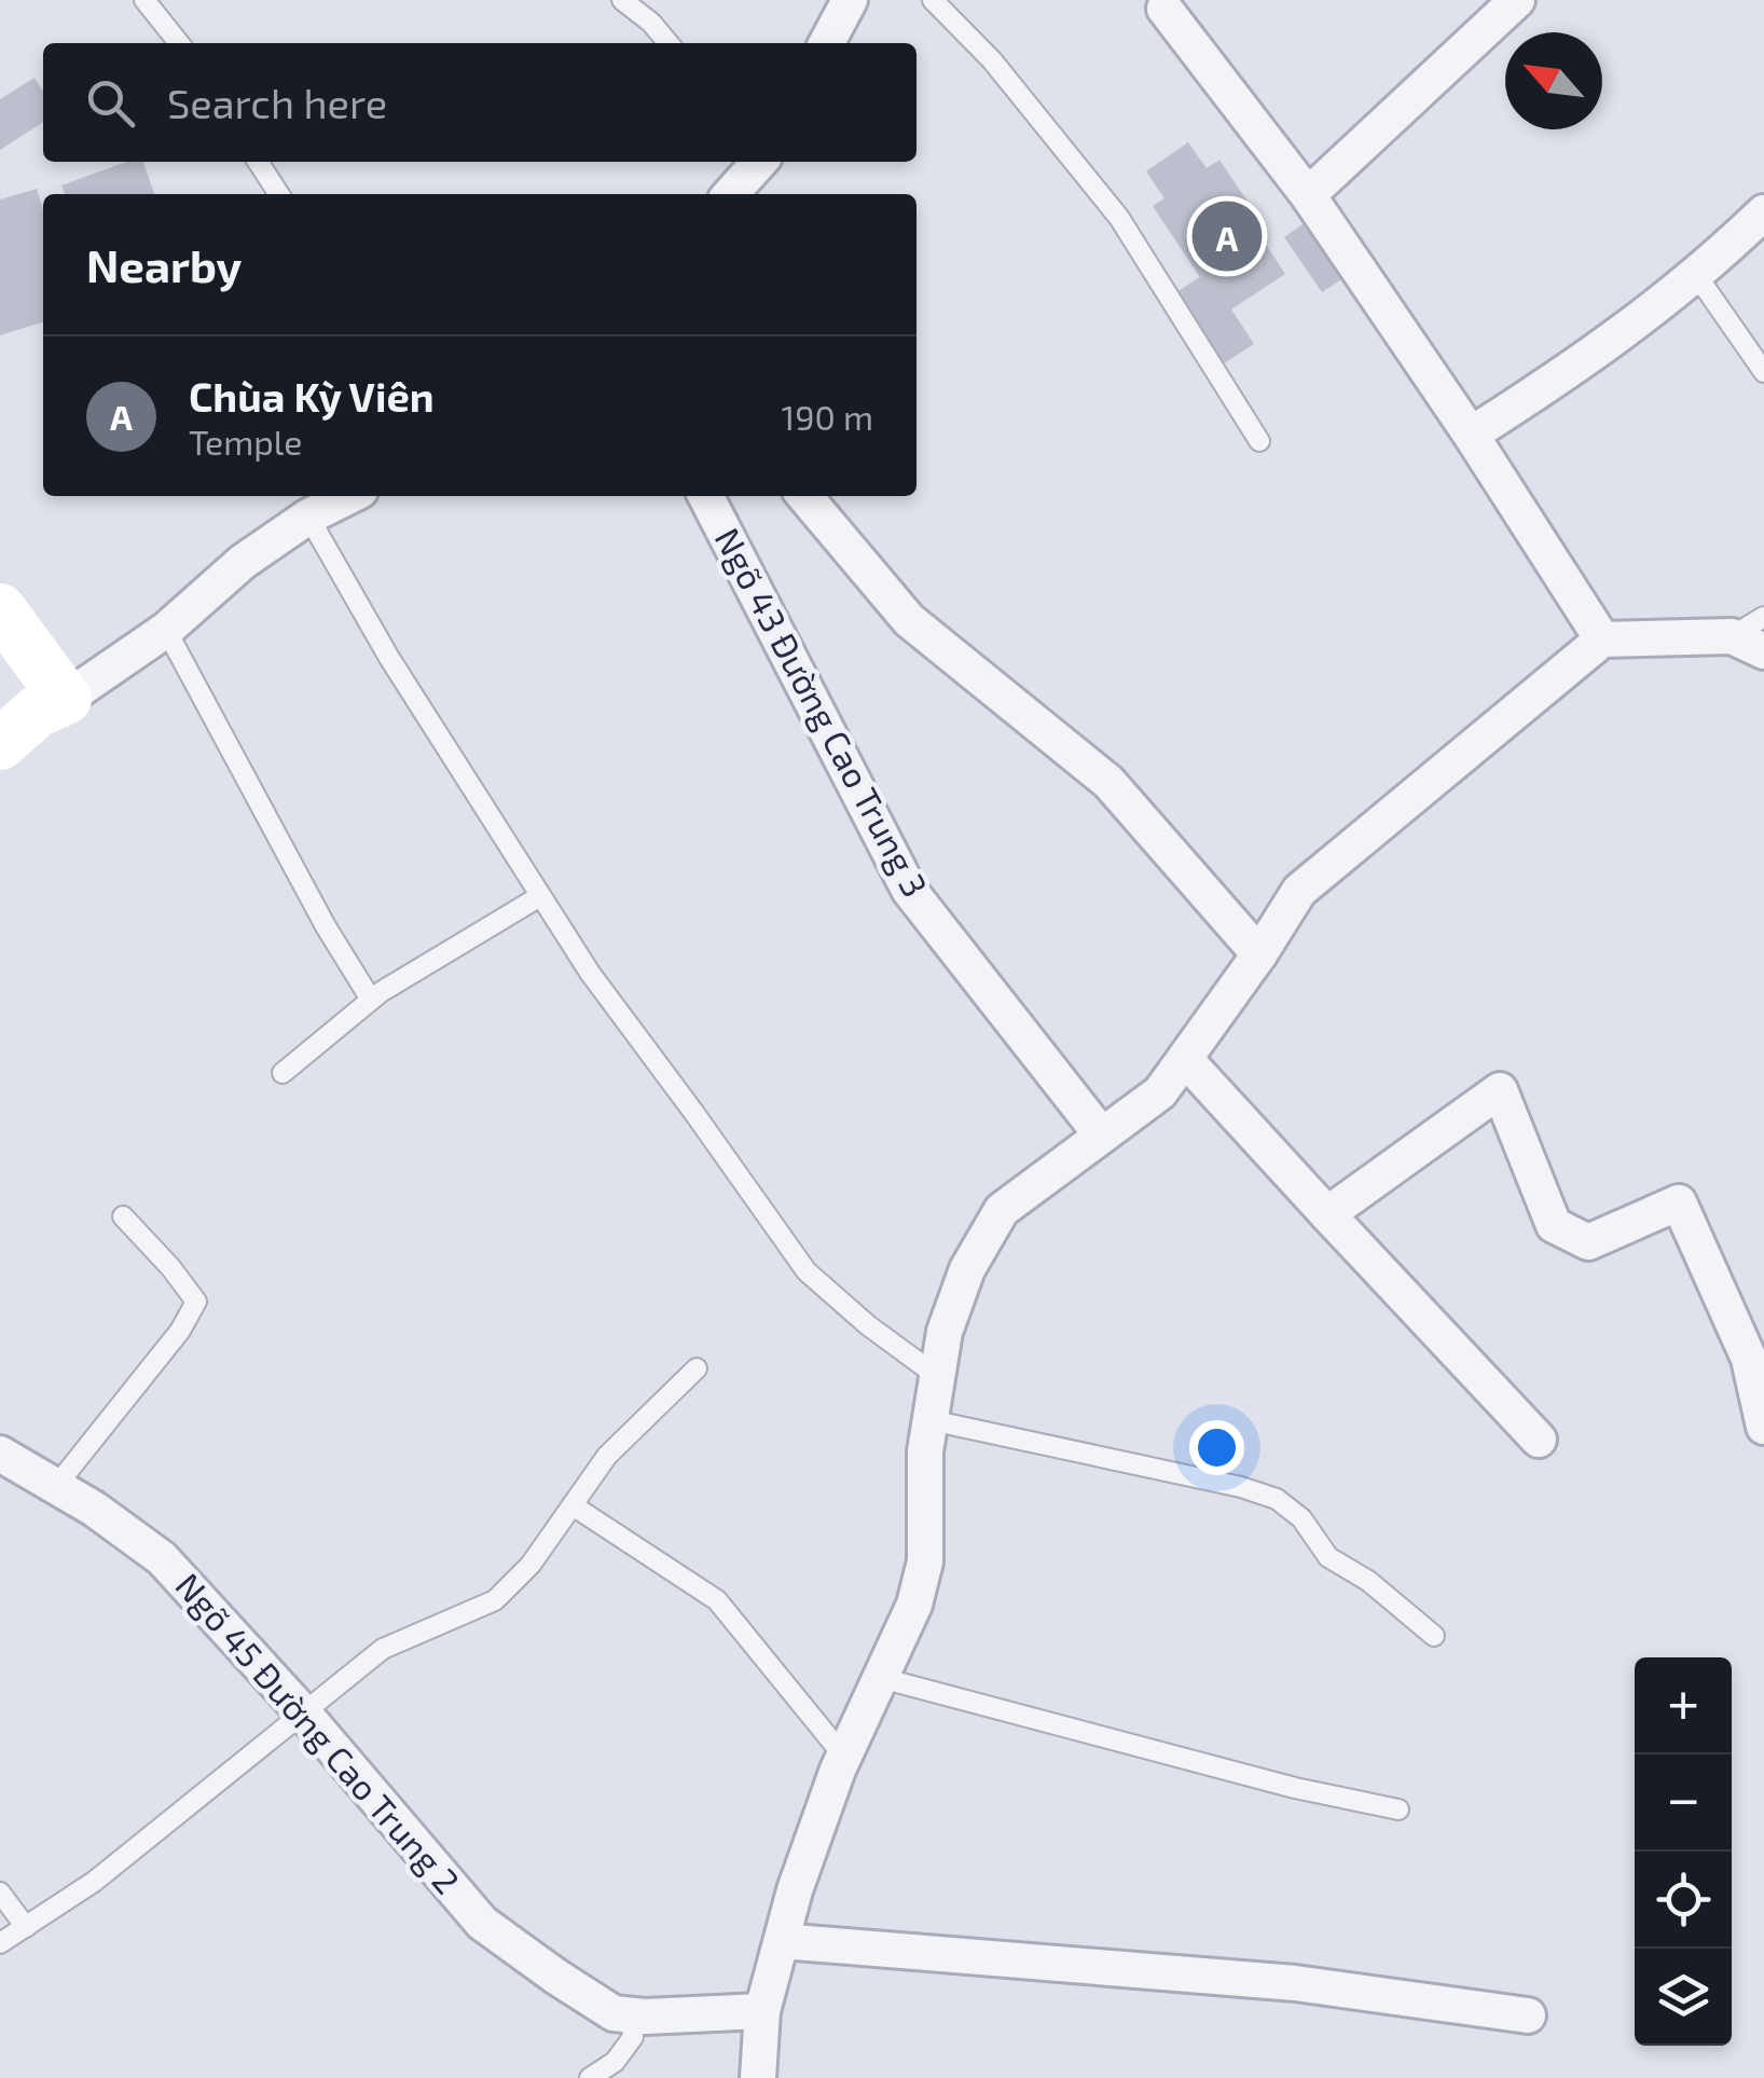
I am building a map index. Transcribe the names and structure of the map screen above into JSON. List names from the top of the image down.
{
  "streets": {
    "street": ["Ngõ 43 Đường Cao Trung 3", "Ngõ 45 Đường Cao Trung 2"]
  },
  "north": "top left",
  "page": {
    "search": "Search here",
    "heading": "Nearby",
    "pins": "A",
    "list": [
      {
        "mark": "A",
        "name": "Chùa Kỳ Viên",
        "note": "Temple",
        "value": "190 m"
      }
    ],
    "map_buttons": ["+", "−"]
  }
}
